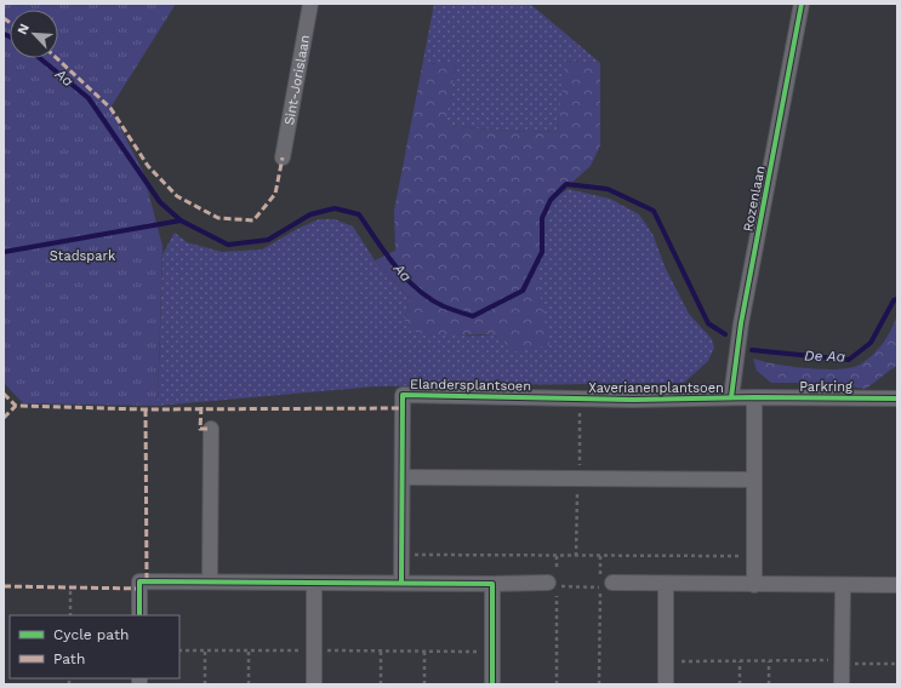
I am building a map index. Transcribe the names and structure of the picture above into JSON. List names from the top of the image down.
{
  "streets": {
    "street": [
      "Sint-Jorislaan",
      "Rozenlaan",
      "Elandersplantsoen",
      "Parkring",
      "Xaverianenplantsoen"
    ]
  },
  "crossings": [
    ["Rozenlaan", "Xaverianenplantsoen"],
    ["Elandersplantsoen", "Xaverianenplantsoen"]
  ],
  "water": ["Aa", "De Aa"],
  "parks": ["Stadspark"],
  "legend": ["Cycle path", "Path"],
  "north": "top left"
}
